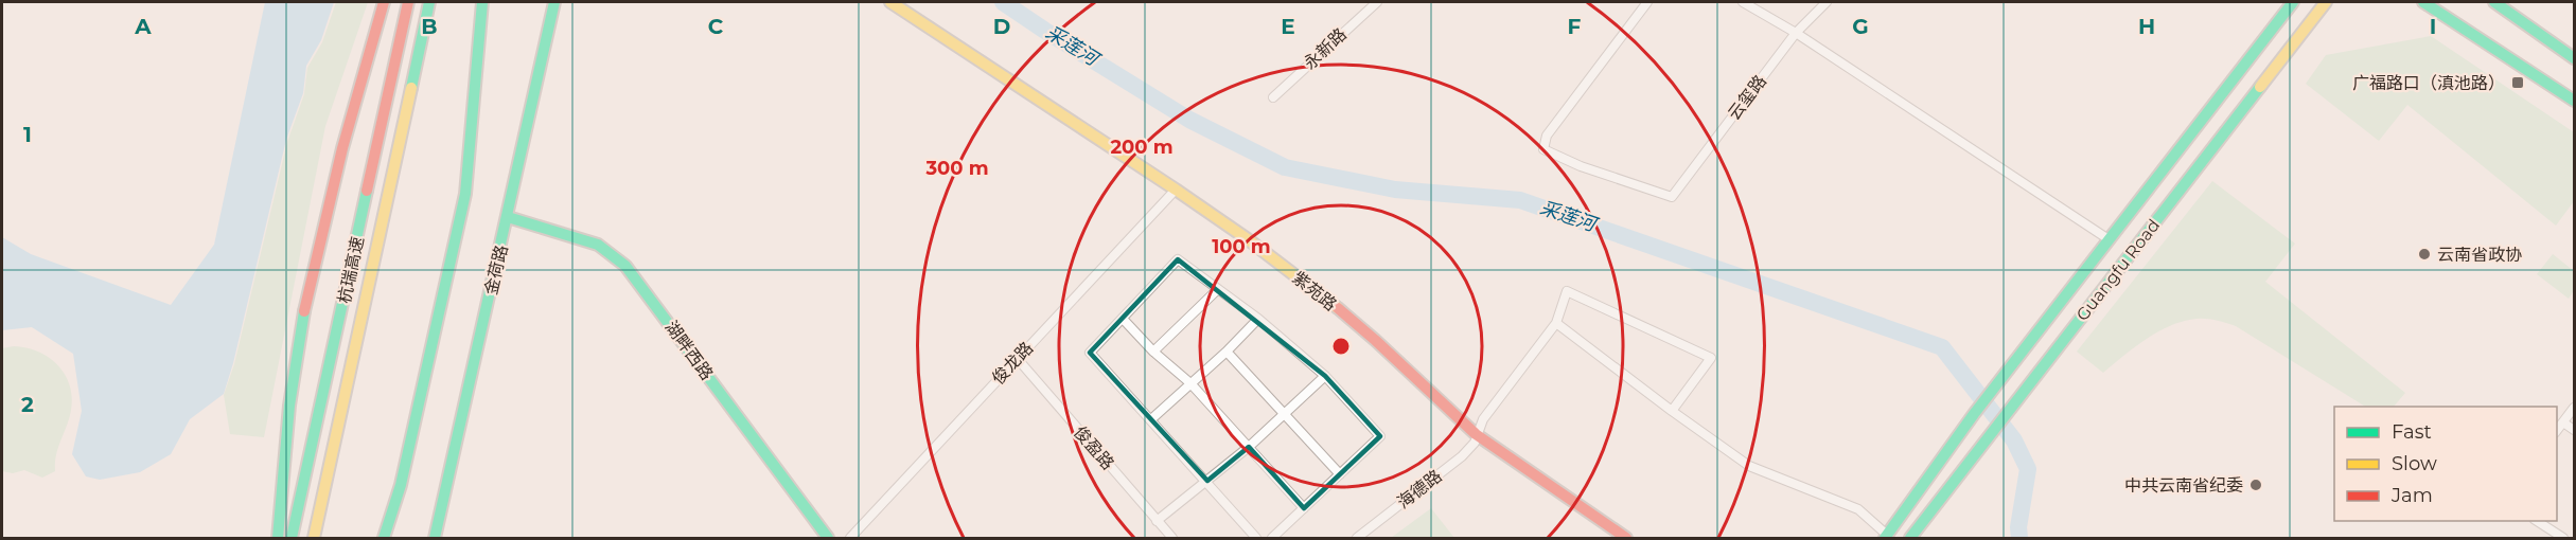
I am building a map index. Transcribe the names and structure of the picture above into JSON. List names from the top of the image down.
{
  "streets": {
    "main road": [
      "杭瑞高速",
      "金荷路",
      "Guangfu Road",
      "紫苑路",
      "湖畔西路"
    ],
    "street": [
      "永新路",
      "云玺路",
      "俊龙路",
      "俊盈路",
      "海德路"
    ]
  },
  "crossings": [
    ["金荷路", "湖畔西路"],
    ["紫苑路", "俊龙路"],
    ["紫苑路", "海德路"],
    ["俊龙路", "俊盈路"]
  ],
  "water": ["采莲河"],
  "places": {
    "transit": ["广福路口（滇池路）"],
    "other": ["云南省政协", "中共云南省纪委"]
  },
  "legend": ["Fast", "Slow", "Jam"],
  "grid": {
    "columns": [
      "A",
      "B",
      "C",
      "D",
      "E",
      "F",
      "G",
      "H",
      "I"
    ],
    "rows": ["1", "2"]
  },
  "rings": ["200 m", "300 m", "100 m"]
}
